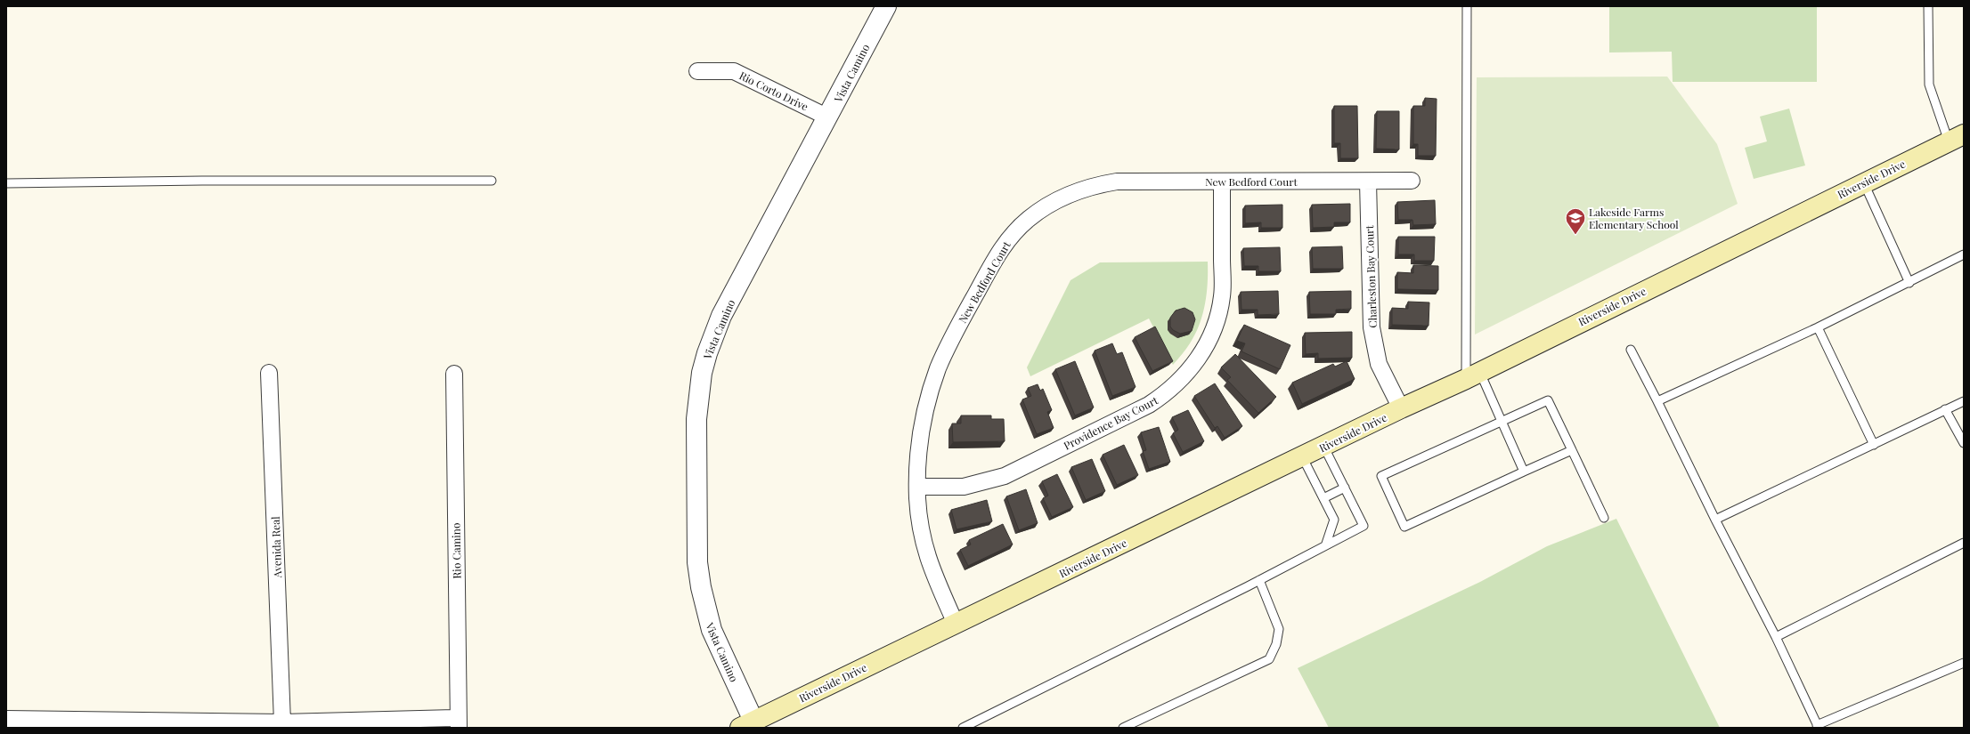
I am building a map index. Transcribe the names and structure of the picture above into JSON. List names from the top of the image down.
{
  "streets": {
    "main road": ["Riverside Drive"],
    "street": [
      "Vista Camino",
      "Rio Corto Drive",
      "New Bedford Court",
      "Charleston Bay Court",
      "Providence Bay Court",
      "Avenida Real",
      "Rio Camino"
    ]
  },
  "crossings": [
    ["Vista Camino", "Rio Corto Drive"],
    ["Vista Camino", "Riverside Drive"],
    ["Riverside Drive", "New Bedford Court"],
    ["Riverside Drive", "Charleston Bay Court"],
    ["New Bedford Court", "Charleston Bay Court"],
    ["New Bedford Court", "Providence Bay Court"]
  ],
  "places": {
    "school or university": ["Lakeside Farms Elementary School"]
  }
}
